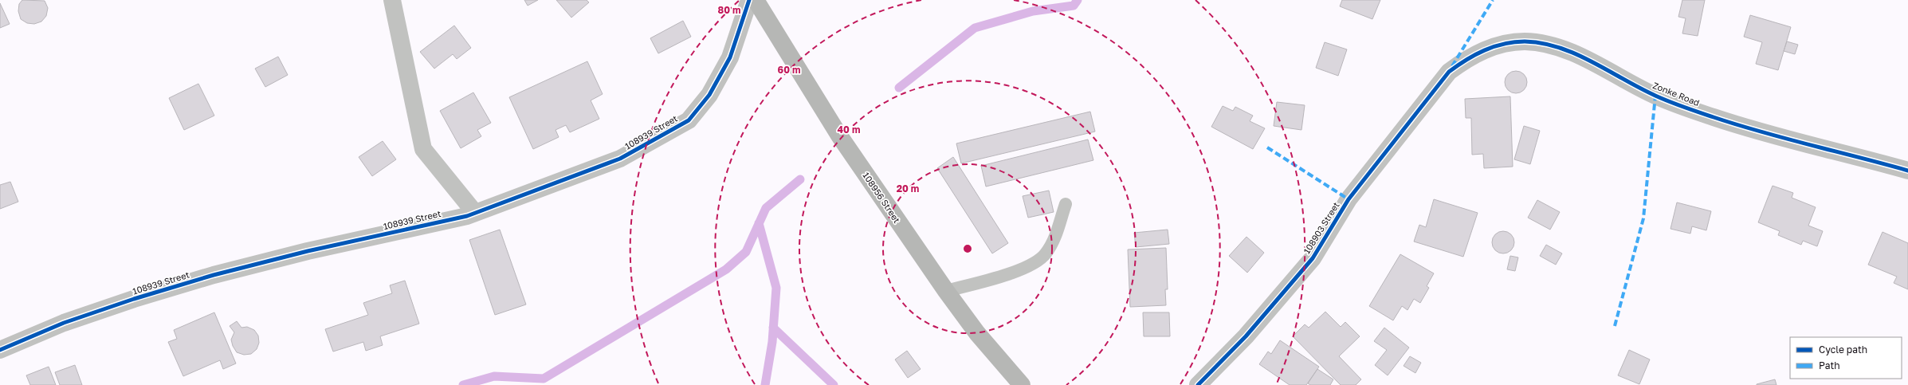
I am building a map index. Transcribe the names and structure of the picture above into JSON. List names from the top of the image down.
{
  "streets": {
    "street": [
      "Zonke Road",
      "108939 Street",
      "108956 Street",
      "108903 Street"
    ]
  },
  "crossings": [
    ["Zonke Road", "108903 Street"]
  ],
  "legend": ["Cycle path", "Path"],
  "rings": [
    "80 m",
    "60 m",
    "40 m",
    "20 m"
  ]
}
